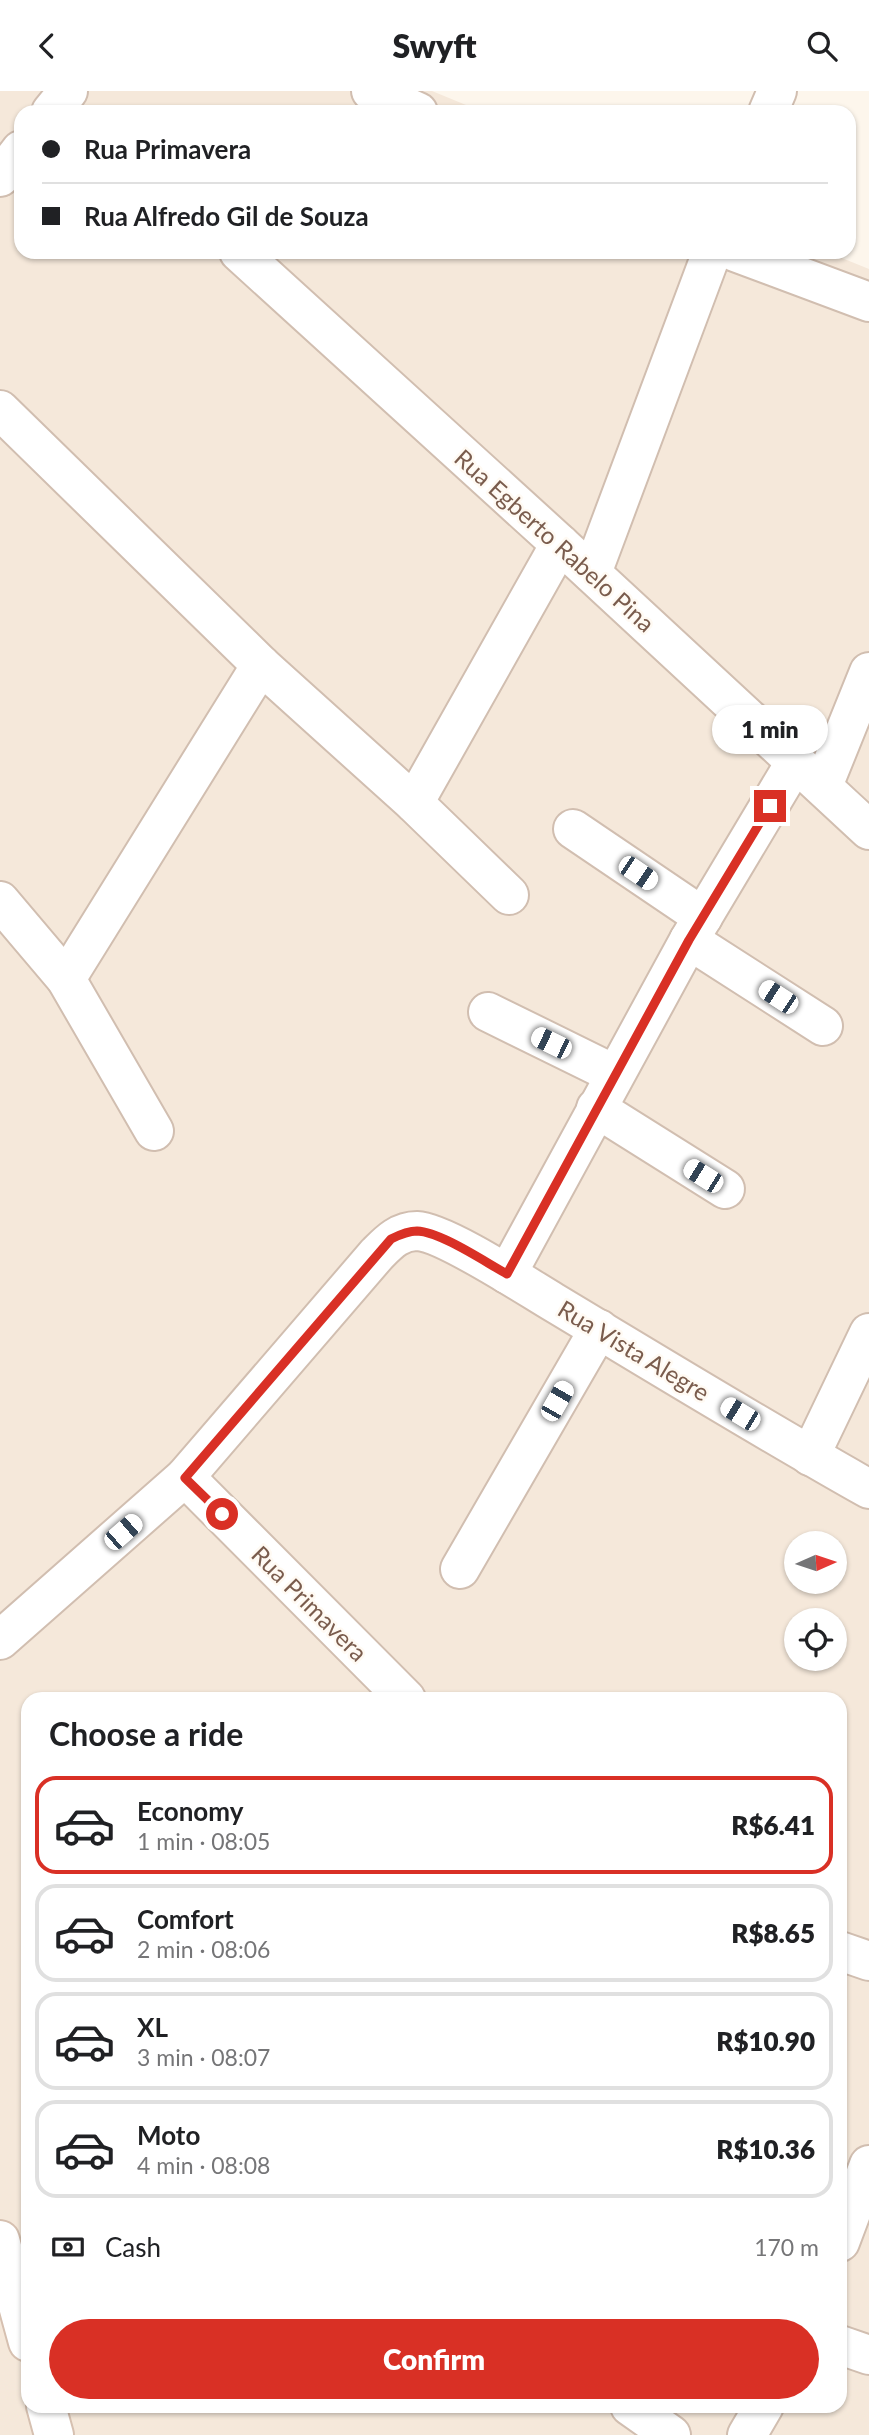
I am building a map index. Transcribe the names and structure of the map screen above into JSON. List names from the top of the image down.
{
  "streets": {
    "street": ["Rua Egberto Rabelo Pina", "Rua Vista Alegre", "Rua Primavera"]
  },
  "crossings": [
    ["Rua Vista Alegre", "Rua Primavera"]
  ],
  "north": "right",
  "page": {
    "header": "Swyft",
    "banner": ["Rua Primavera", "Rua Alfredo Gil de Souza"],
    "bubble": "1 min",
    "heading": "Choose a ride",
    "list": [
      {
        "name": "Economy",
        "note": "1 min · 08:05",
        "value": "R$6.41"
      },
      {
        "name": "Comfort",
        "note": "2 min · 08:06",
        "value": "R$8.65"
      },
      {
        "name": "XL",
        "note": "3 min · 08:07",
        "value": "R$10.90"
      },
      {
        "name": "Moto",
        "note": "4 min · 08:08",
        "value": "R$10.36"
      }
    ],
    "pay": ["Cash", "170 m"],
    "buttons": "Confirm"
  }
}
